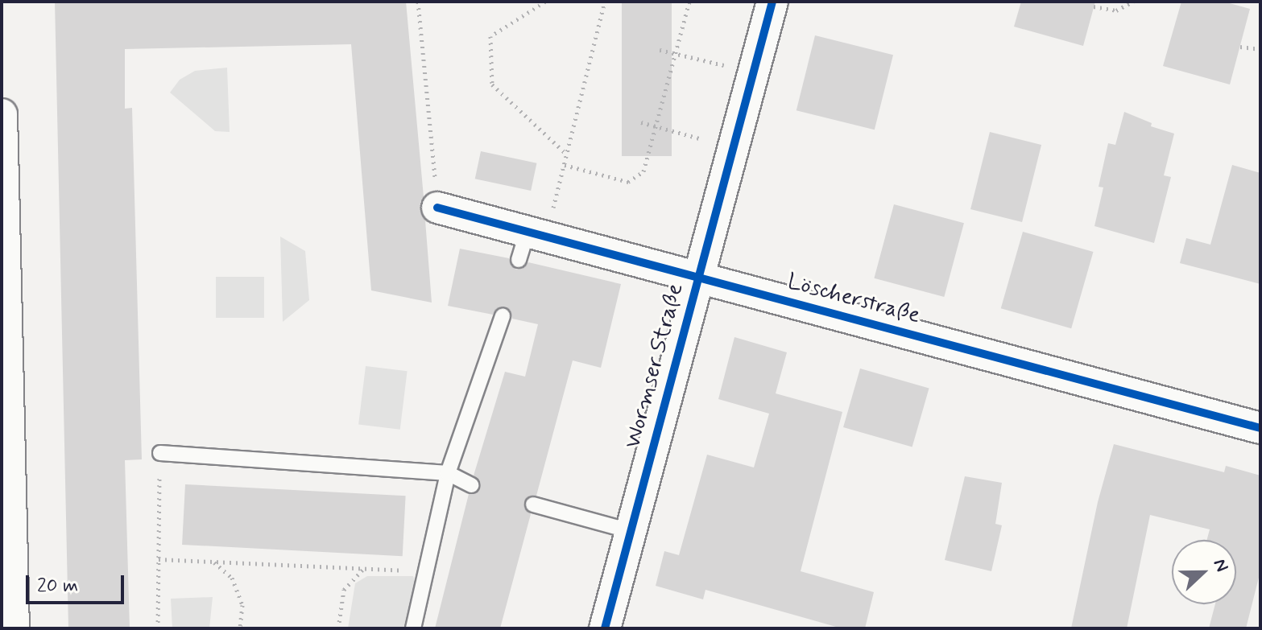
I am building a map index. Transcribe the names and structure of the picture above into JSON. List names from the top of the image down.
{
  "streets": {
    "street": ["Löscherstraße", "Wormser Straße"]
  },
  "crossings": [
    ["Löscherstraße", "Wormser Straße"]
  ],
  "scale_bar": "20 m",
  "north": "right"
}
